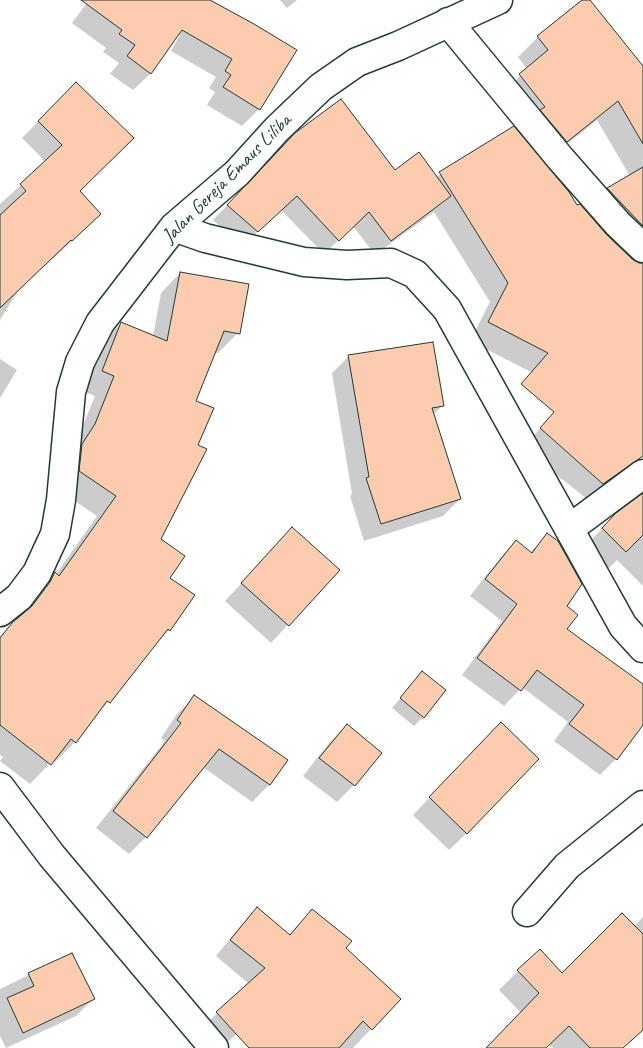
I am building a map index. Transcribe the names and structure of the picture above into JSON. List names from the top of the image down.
{
  "streets": {
    "street": ["Jalan Gereja Emaus Liliba"]
  }
}
